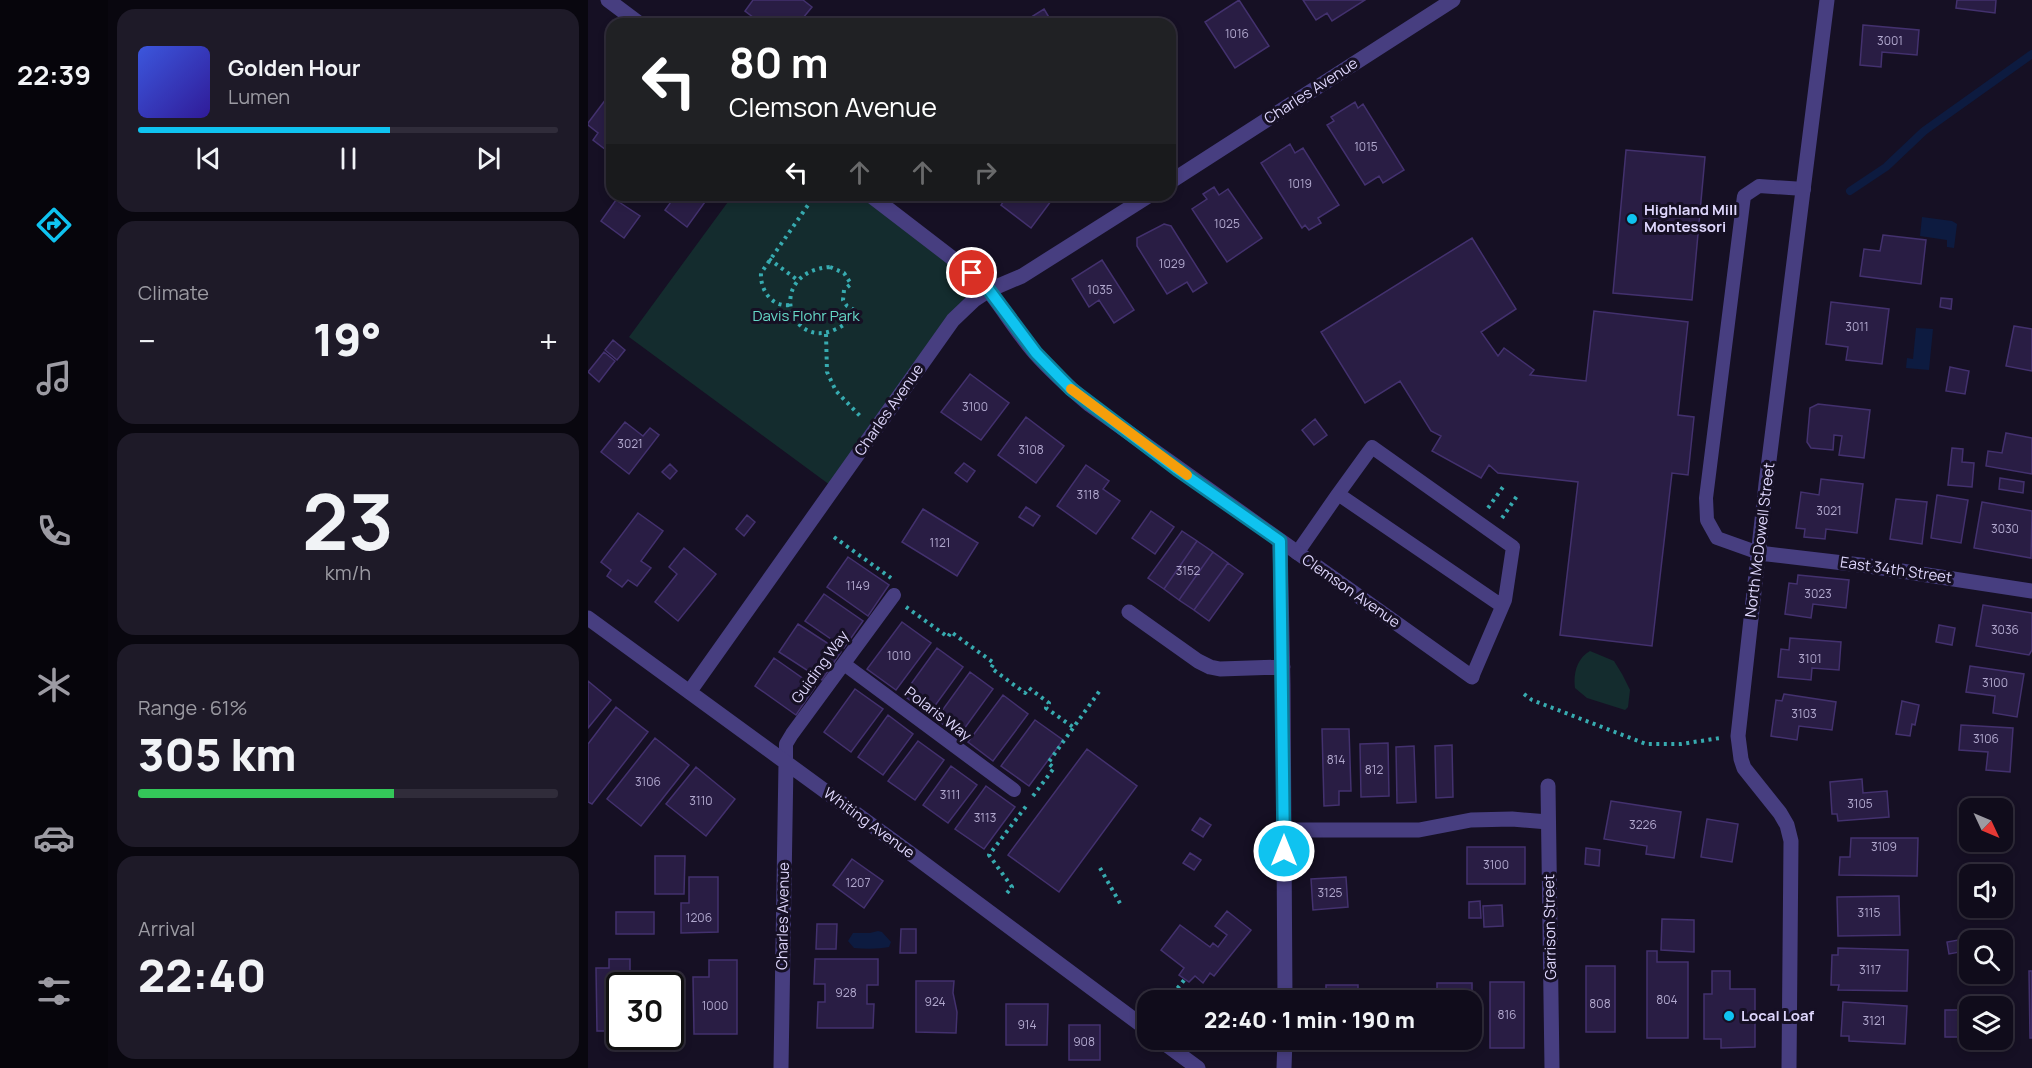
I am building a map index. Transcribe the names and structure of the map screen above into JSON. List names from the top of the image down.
{
  "streets": {
    "street": [
      "Charles Avenue",
      "North McDowell Street",
      "East 34th Street",
      "Clemson Avenue",
      "Whiting Avenue",
      "Garrison Street"
    ],
    "lane": ["Guiding Way", "Polaris Way"]
  },
  "crossings": [
    ["Charles Avenue", "Clemson Avenue"],
    ["Charles Avenue", "Guiding Way"],
    ["Charles Avenue", "Whiting Avenue"],
    ["North McDowell Street", "East 34th Street"],
    ["Guiding Way", "Polaris Way"],
    ["Guiding Way", "Whiting Avenue"]
  ],
  "parks": ["Davis Flohr Park"],
  "places": ["Highland Mill Montessori", "Local Loaf"],
  "house_numbers": [
    "1016",
    "3001",
    "1015",
    "1019",
    "1025",
    "1029",
    "1035",
    "3011",
    "3100",
    "3021",
    "3108",
    "3118",
    "3021",
    "3030",
    "1121",
    "3152",
    "1149",
    "3023",
    "3036",
    "1010",
    "3101",
    "3100",
    "3103",
    "3106",
    "814",
    "812",
    "3106",
    "3111",
    "3110",
    "3105",
    "3113",
    "3226",
    "3109",
    "3100",
    "1207",
    "3125",
    "3115",
    "1206",
    "3117",
    "928",
    "804",
    "924",
    "808",
    "1000",
    "816",
    "3121",
    "914",
    "908"
  ],
  "north": "bottom right",
  "page": {
    "tabs": "22:39",
    "turn": ["80 m", "Clemson Avenue"],
    "song": ["Golden Hour", "Lumen"],
    "tile": [
      "Climate",
      ["23", "km/h"],
      ["Range · 61%", "305 km"],
      ["Arrival", "22:40"]
    ],
    "heat": ["−", "19°", "+"],
    "limit": "30",
    "trip": "22:40 · 1 min · 190 m"
  }
}
